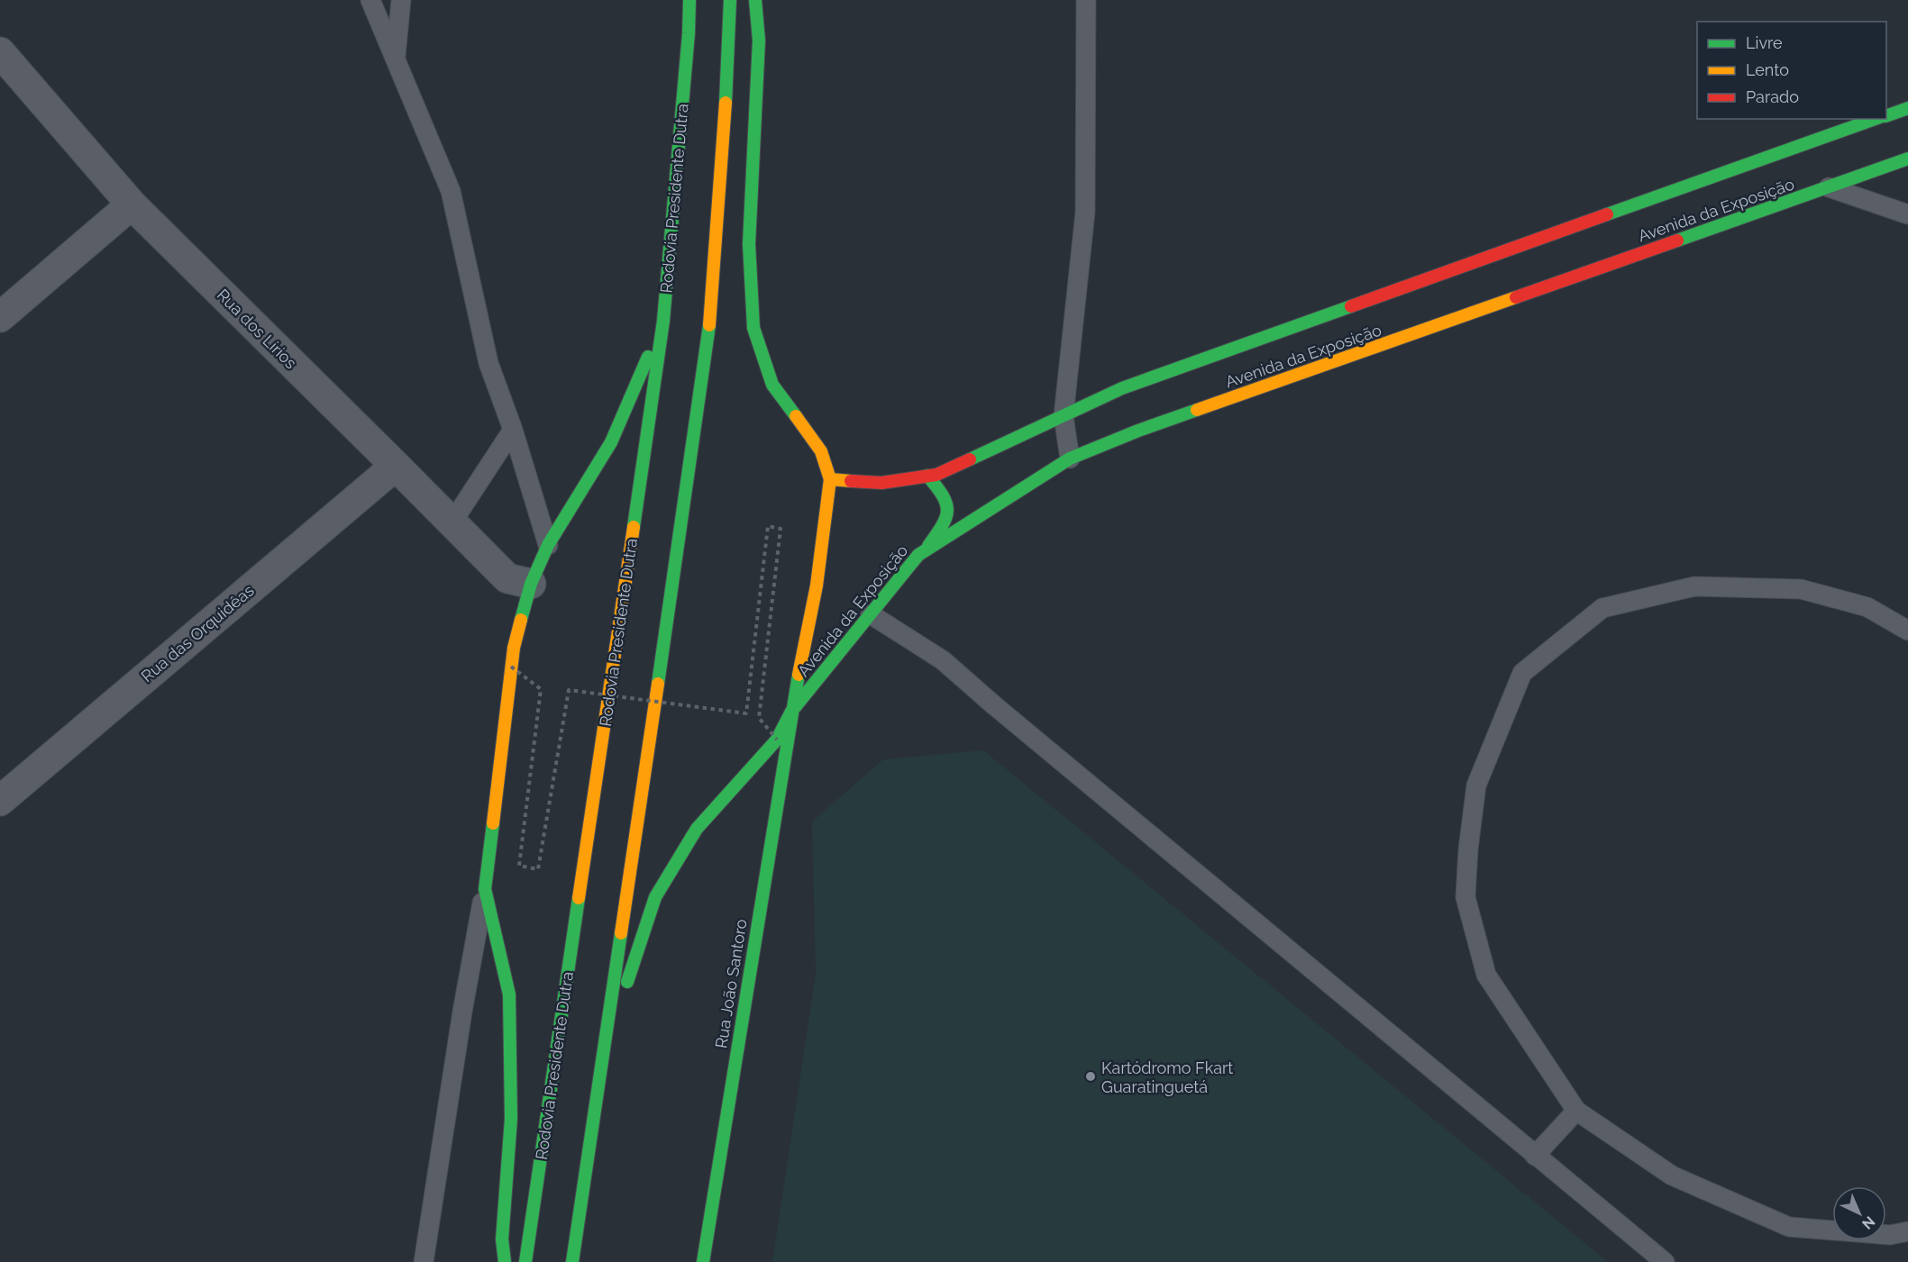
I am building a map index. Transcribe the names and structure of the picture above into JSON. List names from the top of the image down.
{
  "streets": {
    "main road": ["Rodovia Presidente Dutra", "Avenida da Exposição", "Rua João Santoro"],
    "street": ["Rua dos Lírios", "Rua das Orquidêas"]
  },
  "crossings": [
    ["Avenida da Exposição", "Rua João Santoro"],
    ["Rua dos Lírios", "Rua das Orquidêas"]
  ],
  "places": ["Kartódromo Fkart Guaratinguetá"],
  "legend": ["Livre", "Lento", "Parado"],
  "north": "bottom right"
}
